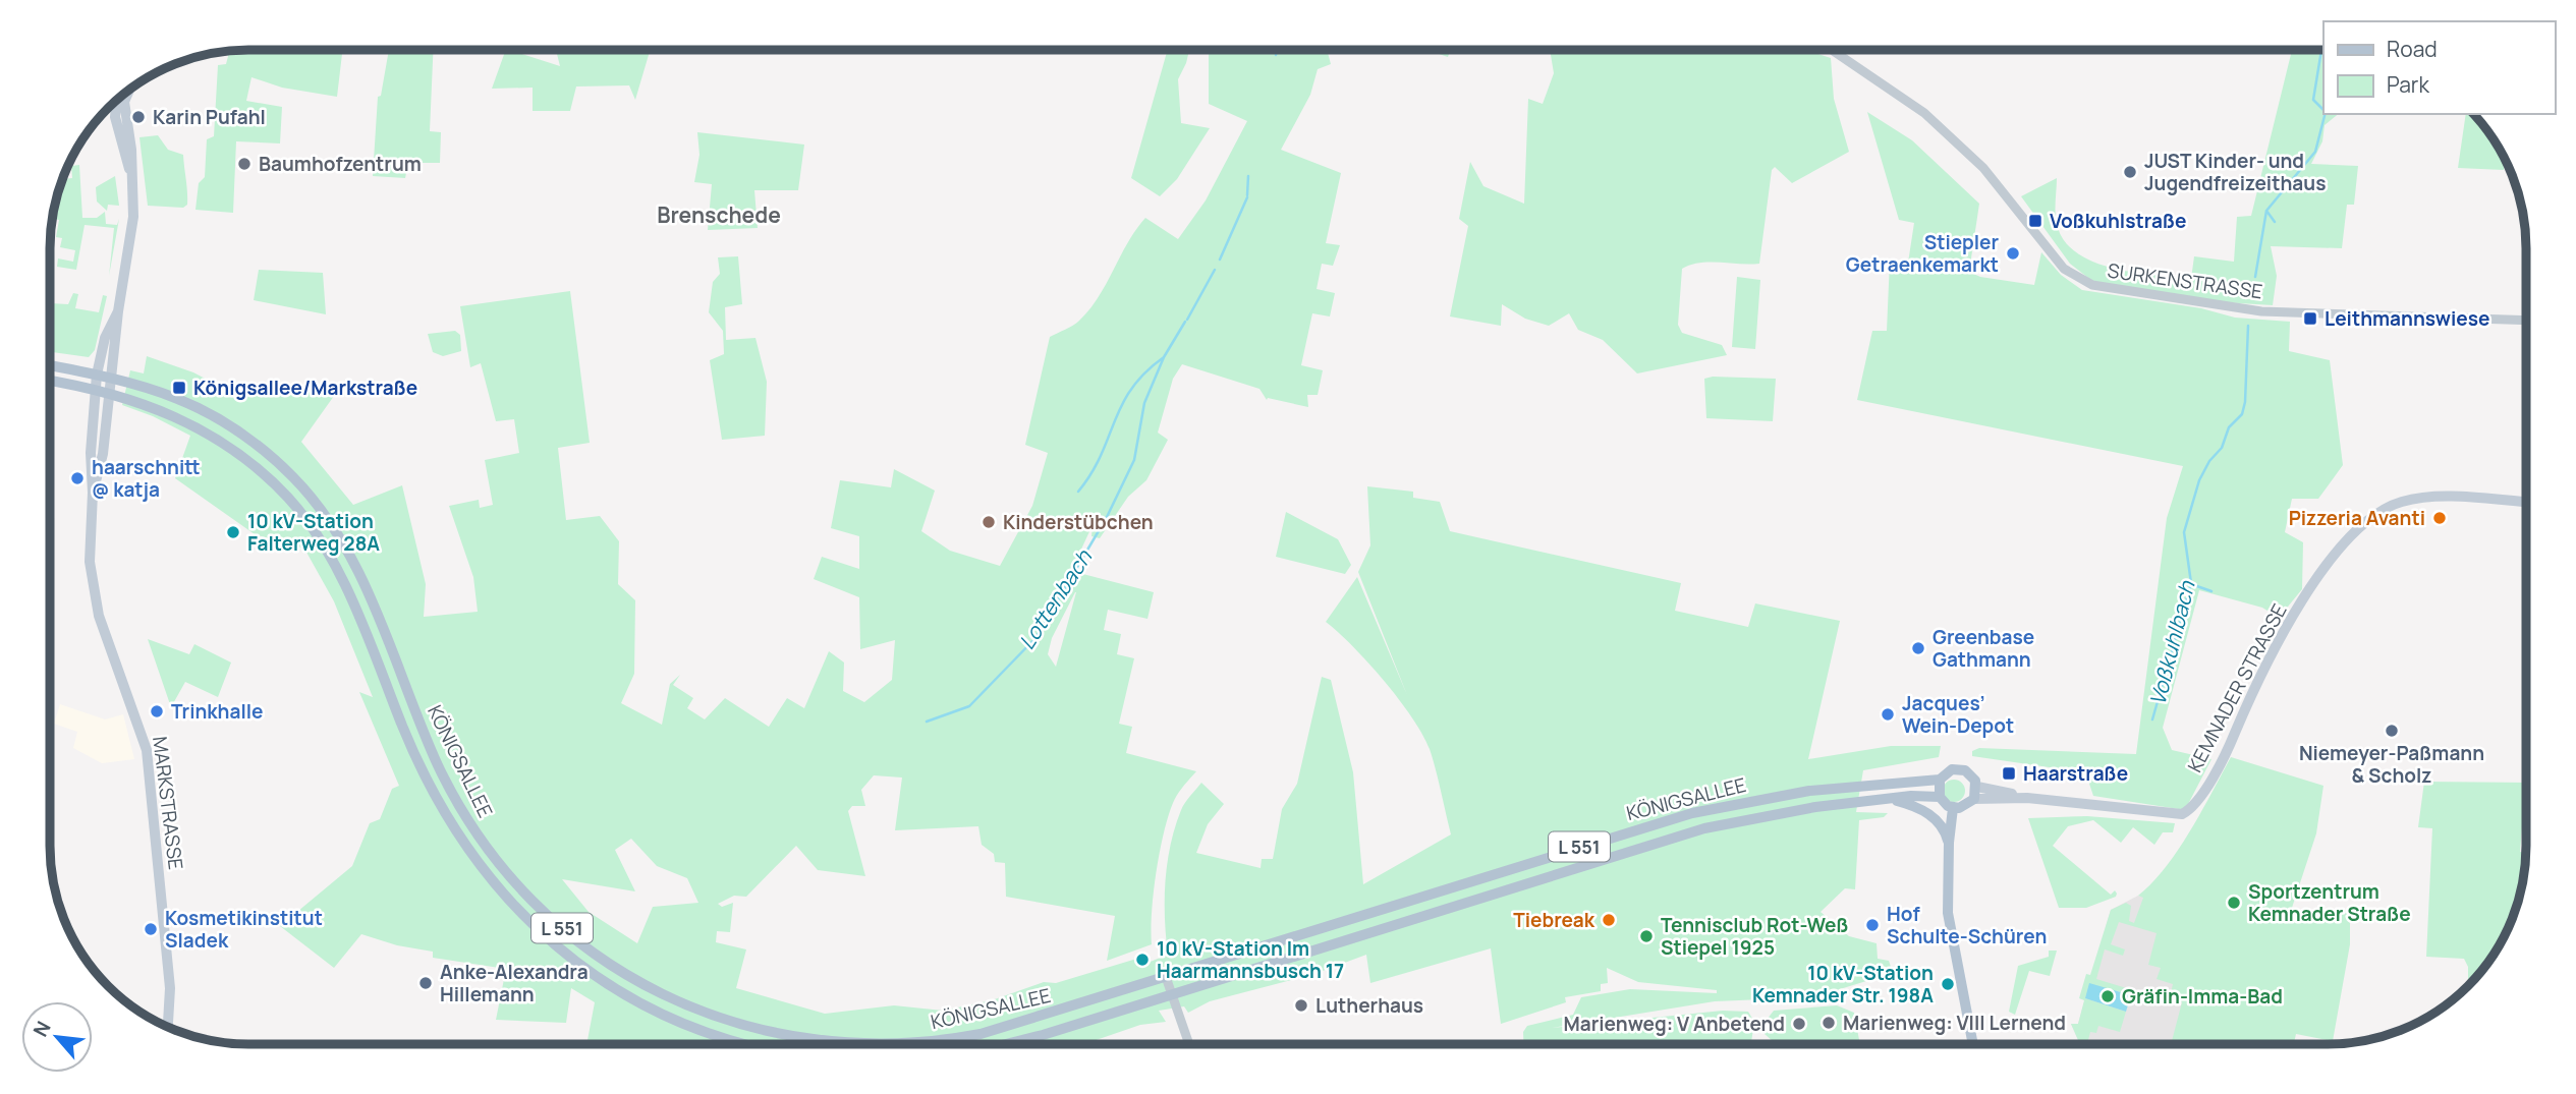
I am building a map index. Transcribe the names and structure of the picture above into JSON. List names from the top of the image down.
{
  "streets": {
    "main road": [
      "KEMNADER STRASSE",
      "KÖNIGSALLEE",
      "MARKSTRASSE",
      "L 551"
    ],
    "street": ["SURKENSTRASSE"]
  },
  "crossings": [
    ["KEMNADER STRASSE", "KÖNIGSALLEE"],
    ["KÖNIGSALLEE", "MARKSTRASSE"]
  ],
  "districts": ["Brenschede"],
  "water": ["Lottenbach", "Voßkuhlbach"],
  "places": {
    "other": [
      "Karin Pufahl",
      "Baumhofzentrum",
      "JUST Kinder- und Jugendfreizeithaus",
      "Stiepler Getraenkemarkt",
      "haarschnitt @ katja",
      "Pizzeria Avanti",
      "Kinderstübchen",
      "10 kV-Station Falterweg 28A",
      "Greenbase Gathmann",
      "Trinkhalle",
      "Jacques’ Wein-Depot",
      "Niemeyer-Paßmann & Scholz",
      "Sportzentrum Kemnader Straße",
      "Tiebreak",
      "Hof Schulte-Schüren",
      "Kosmetikinstitut Sladek",
      "Tennisclub Rot-Weß Stiepel 1925",
      "10 kV-Station Im Haarmannsbusch 17",
      "Anke-Alexandra Hillemann",
      "10 kV-Station Kemnader Str. 198A",
      "Gräfin-Imma-Bad",
      "Lutherhaus",
      "Marienweg: VIII Lernend",
      "Marienweg: V Anbetend"
    ],
    "transit": [
      "Voßkuhlstraße",
      "Leithmannswiese",
      "Königsallee/Markstraße",
      "Haarstraße"
    ]
  },
  "legend": ["Road", "Park"],
  "north": "top left"
}
